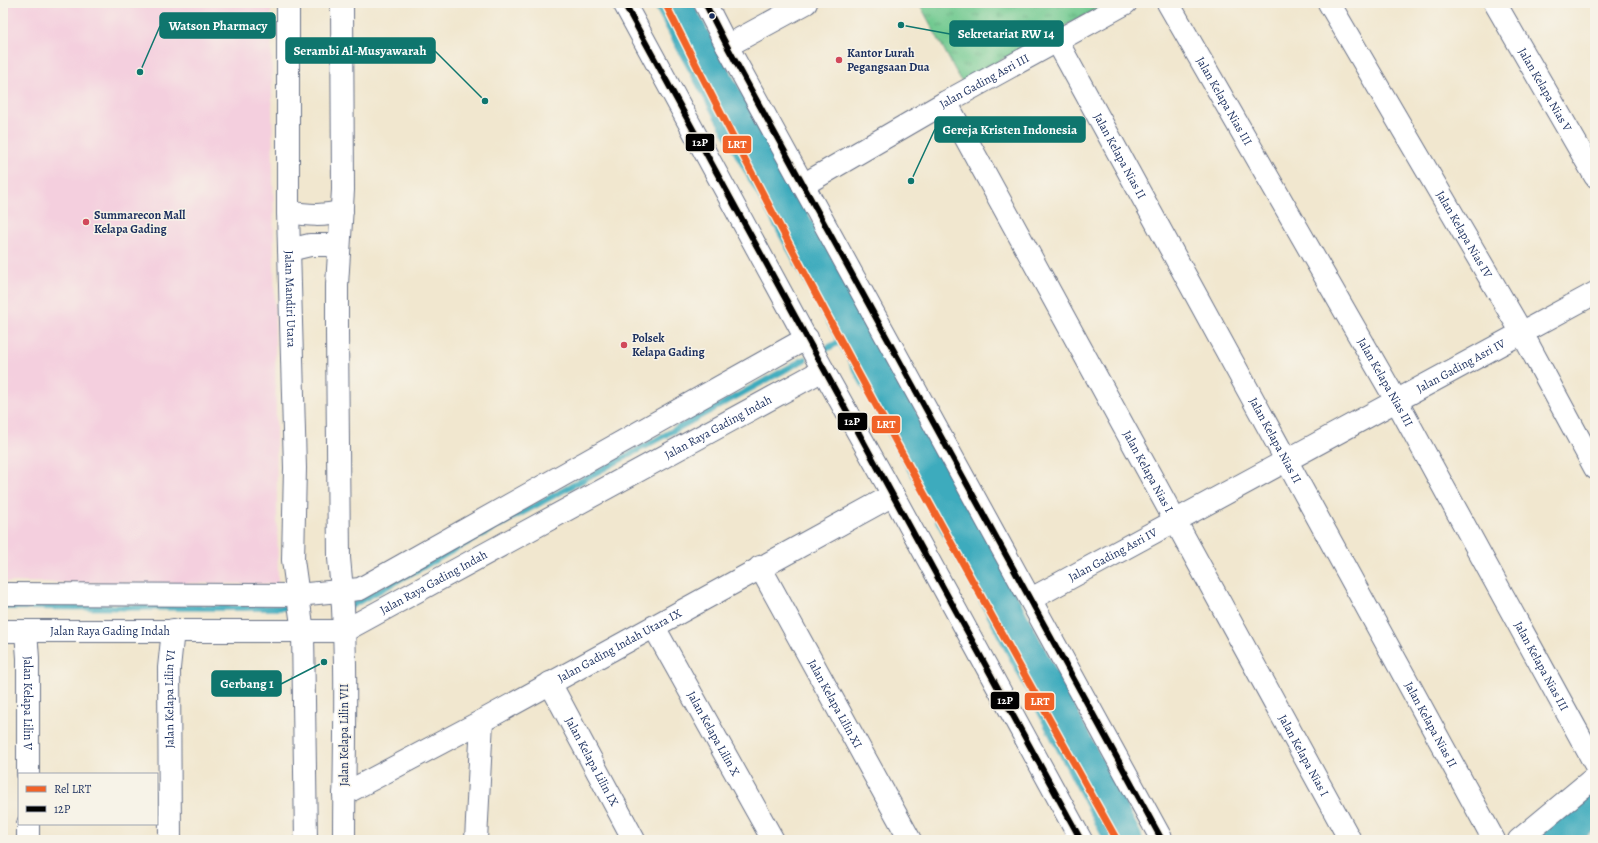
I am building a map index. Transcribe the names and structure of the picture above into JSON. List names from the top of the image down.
{
  "streets": {
    "street": [
      "Jalan Gading Asri III",
      "Jalan Kelapa Nias V",
      "Jalan Kelapa Nias III",
      "Jalan Kelapa Nias II",
      "Jalan Kelapa Nias IV",
      "Jalan Mandiri Utara",
      "Jalan Gading Asri IV",
      "Jalan Raya Gading Indah",
      "Jalan Kelapa Nias I",
      "Jalan Gading Indah Utara IX",
      "Jalan Kelapa Lilin VI",
      "Jalan Kelapa Lilin V",
      "Jalan Kelapa Lilin XI",
      "Jalan Kelapa Lilin X",
      "Jalan Kelapa Lilin VII",
      "Jalan Kelapa Lilin IX"
    ]
  },
  "crossings": [
    ["Jalan Gading Asri III", "Jalan Kelapa Nias II"],
    ["Jalan Gading Asri III", "Jalan Kelapa Nias I"],
    ["Jalan Kelapa Nias III", "Jalan Gading Asri IV"],
    ["Jalan Kelapa Nias II", "Jalan Gading Asri IV"],
    ["Jalan Kelapa Nias IV", "Jalan Gading Asri IV"],
    ["Jalan Mandiri Utara", "Jalan Raya Gading Indah"],
    ["Jalan Gading Asri IV", "Jalan Kelapa Nias I"],
    ["Jalan Raya Gading Indah", "Jalan Kelapa Lilin VI"],
    ["Jalan Raya Gading Indah", "Jalan Kelapa Lilin V"],
    ["Jalan Raya Gading Indah", "Jalan Kelapa Lilin VII"],
    ["Jalan Gading Indah Utara IX", "Jalan Kelapa Lilin XI"],
    ["Jalan Gading Indah Utara IX", "Jalan Kelapa Lilin X"],
    ["Jalan Gading Indah Utara IX", "Jalan Kelapa Lilin VII"],
    ["Jalan Gading Indah Utara IX", "Jalan Kelapa Lilin IX"]
  ],
  "places": [
    "Sekretariat RW 14",
    "Kantor Lurah Pegangsaan Dua",
    "Watson Pharmacy",
    "Serambi Al-Musyawarah",
    "Gereja Kristen Indonesia",
    "Summarecon Mall Kelapa Gading",
    "Polsek Kelapa Gading",
    "Gerbang 1"
  ],
  "lines": ["rail line LRT", "transit line 12P"],
  "legend": ["Rel LRT", "12P"]
}
